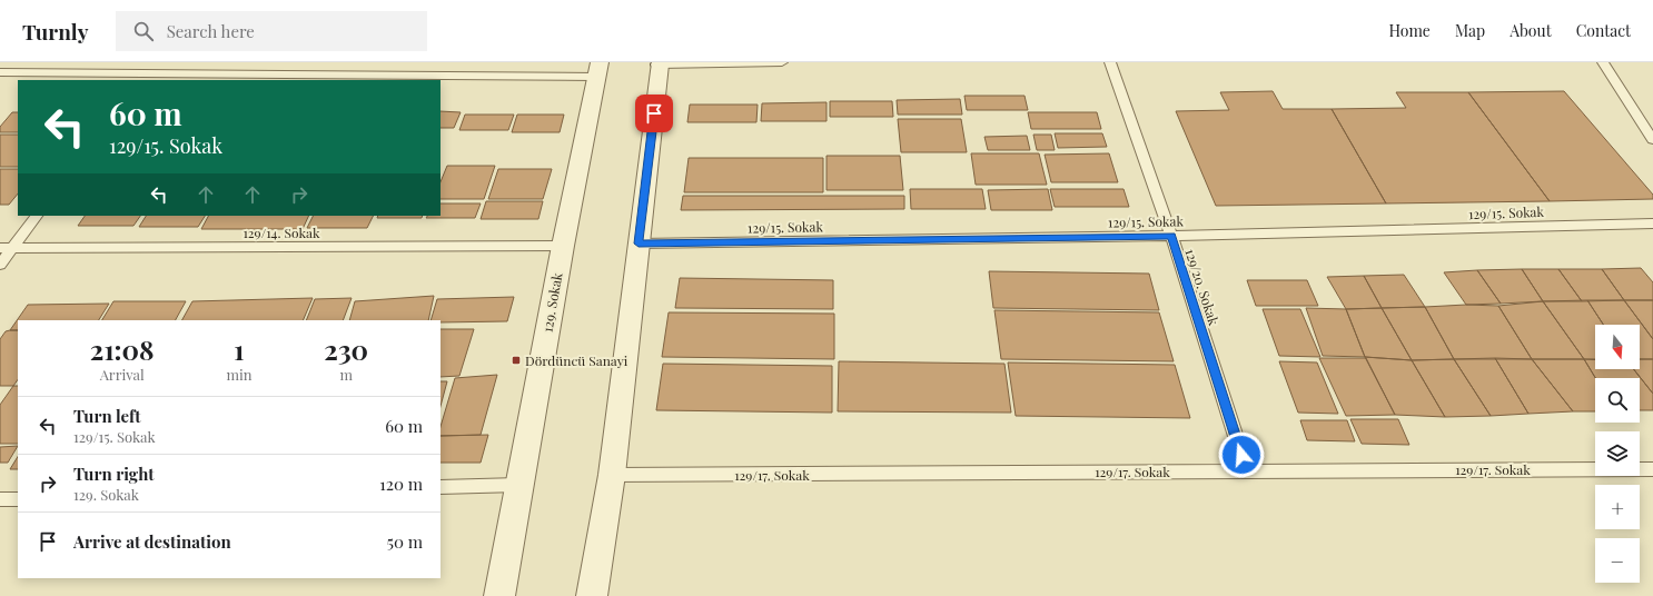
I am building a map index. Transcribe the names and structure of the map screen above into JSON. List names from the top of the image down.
{
  "streets": {
    "street": ["129. Sokak"],
    "lane": [
      "129/15. Sokak",
      "129/14. Sokak",
      "129/20. Sokak",
      "129/17. Sokak"
    ]
  },
  "crossings": [
    ["129/15. Sokak", "129/20. Sokak"],
    ["129/14. Sokak", "129. Sokak"],
    ["129/20. Sokak", "129/17. Sokak"]
  ],
  "places": {
    "transit": ["Dördüncü Sanayi"]
  },
  "north": "bottom",
  "page": {
    "header": "Turnly",
    "search": "Search here",
    "nav": [
      "Home",
      "Map",
      "About",
      "Contact"
    ],
    "turn": ["60 m", "129/15. Sokak"],
    "eta": [
      "21:08",
      "Arrival",
      "1",
      "min",
      "230",
      "m"
    ],
    "map_buttons": ["+", "−"],
    "list": [
      {
        "name": "Turn left",
        "note": "129/15. Sokak",
        "value": "60 m"
      },
      {
        "name": "Turn right",
        "note": "129. Sokak",
        "value": "120 m"
      },
      {
        "name": "Arrive at destination",
        "value": "50 m"
      }
    ]
  }
}
